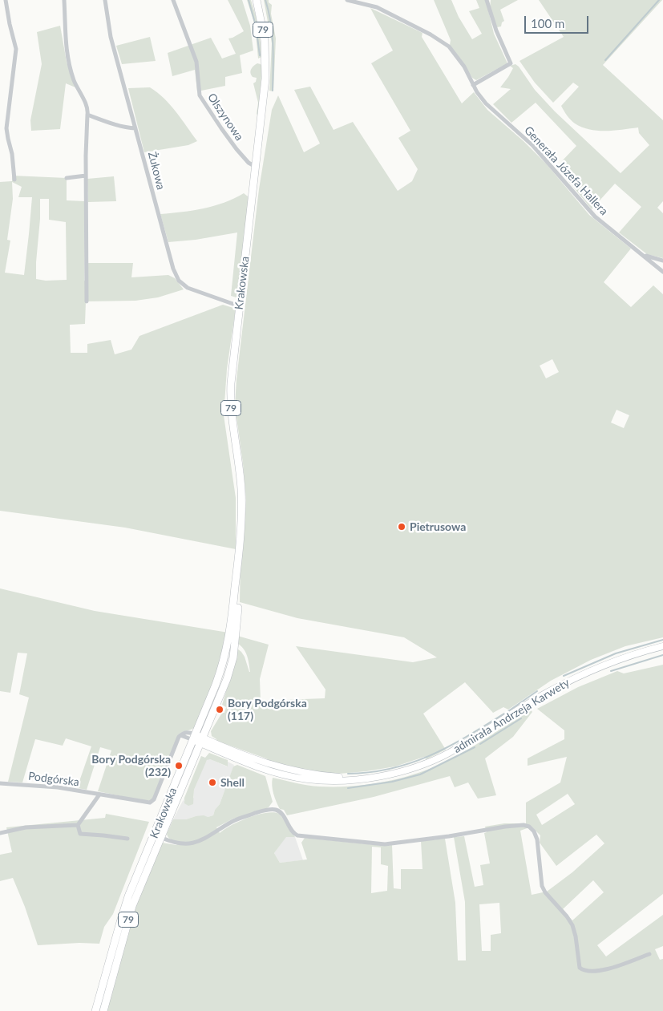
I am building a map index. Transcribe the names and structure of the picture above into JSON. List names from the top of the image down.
{
  "streets": {
    "main road": ["79", "Krakowska", "admirała Andrzeja Karwety"],
    "street": [
      "Olszynowa",
      "Żukowa",
      "Generała Józefa Hallera",
      "Podgórska"
    ]
  },
  "crossings": [
    ["Olszynowa", "Krakowska"],
    ["Żukowa", "Krakowska"],
    ["Krakowska", "admirała Andrzeja Karwety"],
    ["Krakowska", "Podgórska"],
    ["admirała Andrzeja Karwety", "Podgórska"]
  ],
  "places": [
    "Pietrusowa",
    "Bory Podgórska (117)",
    "Bory Podgórska (232)",
    "Shell"
  ],
  "scale_bar": "100 m"
}
